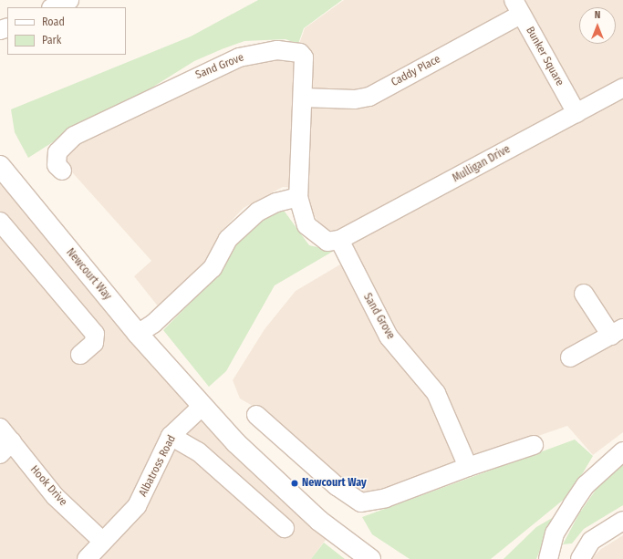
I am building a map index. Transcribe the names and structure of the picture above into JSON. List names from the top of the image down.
{
  "streets": {
    "street": [
      "Bunker Square",
      "Sand Grove",
      "Caddy Place",
      "Mulligan Drive",
      "Newcourt Way",
      "Albatross Road",
      "Hook Drive"
    ]
  },
  "crossings": [
    ["Bunker Square", "Caddy Place"],
    ["Bunker Square", "Mulligan Drive"],
    ["Sand Grove", "Caddy Place"],
    ["Sand Grove", "Mulligan Drive"],
    ["Newcourt Way", "Albatross Road"],
    ["Albatross Road", "Hook Drive"]
  ],
  "places": ["Newcourt Way"],
  "legend": ["Road", "Park"],
  "north": "top"
}
